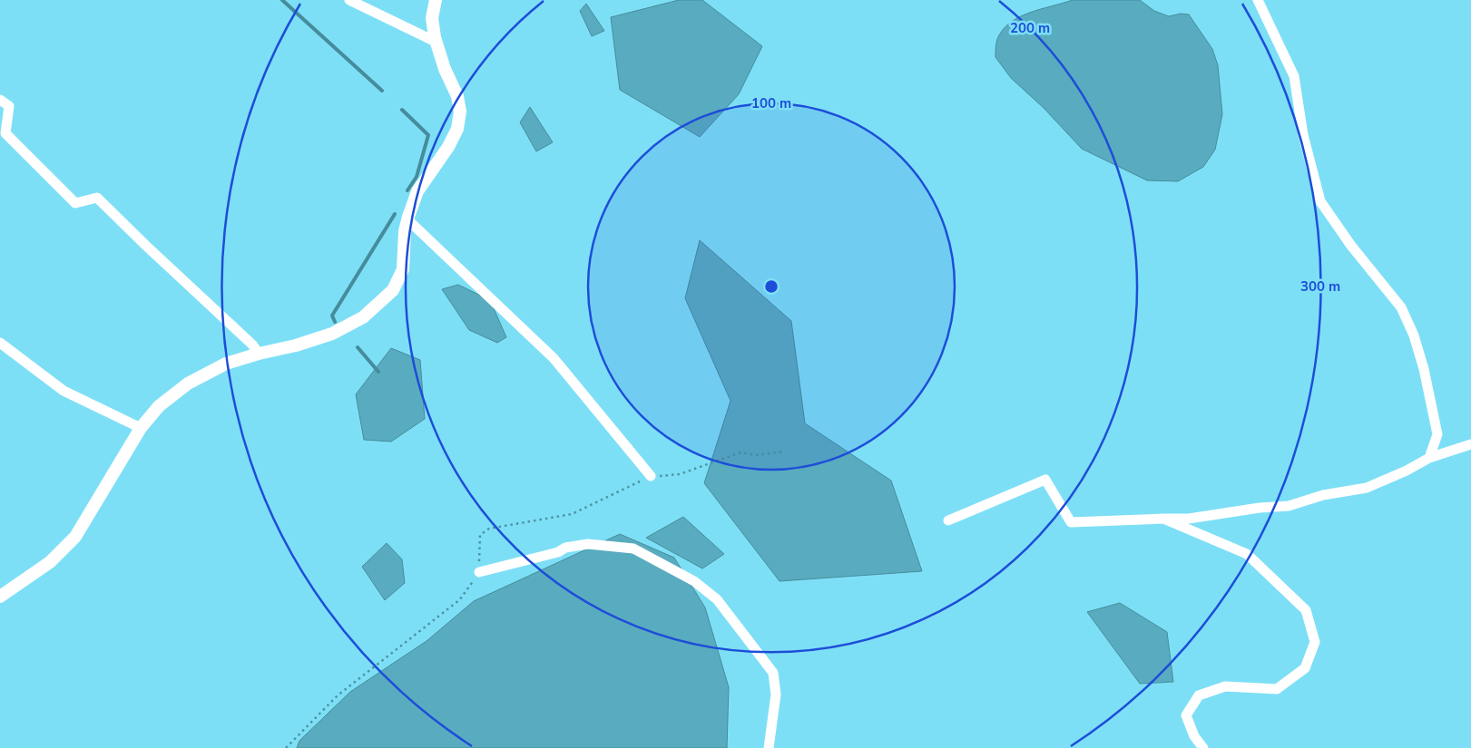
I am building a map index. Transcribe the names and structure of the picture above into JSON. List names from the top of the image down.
{
  "rings": ["200 m", "100 m", "300 m"]
}
